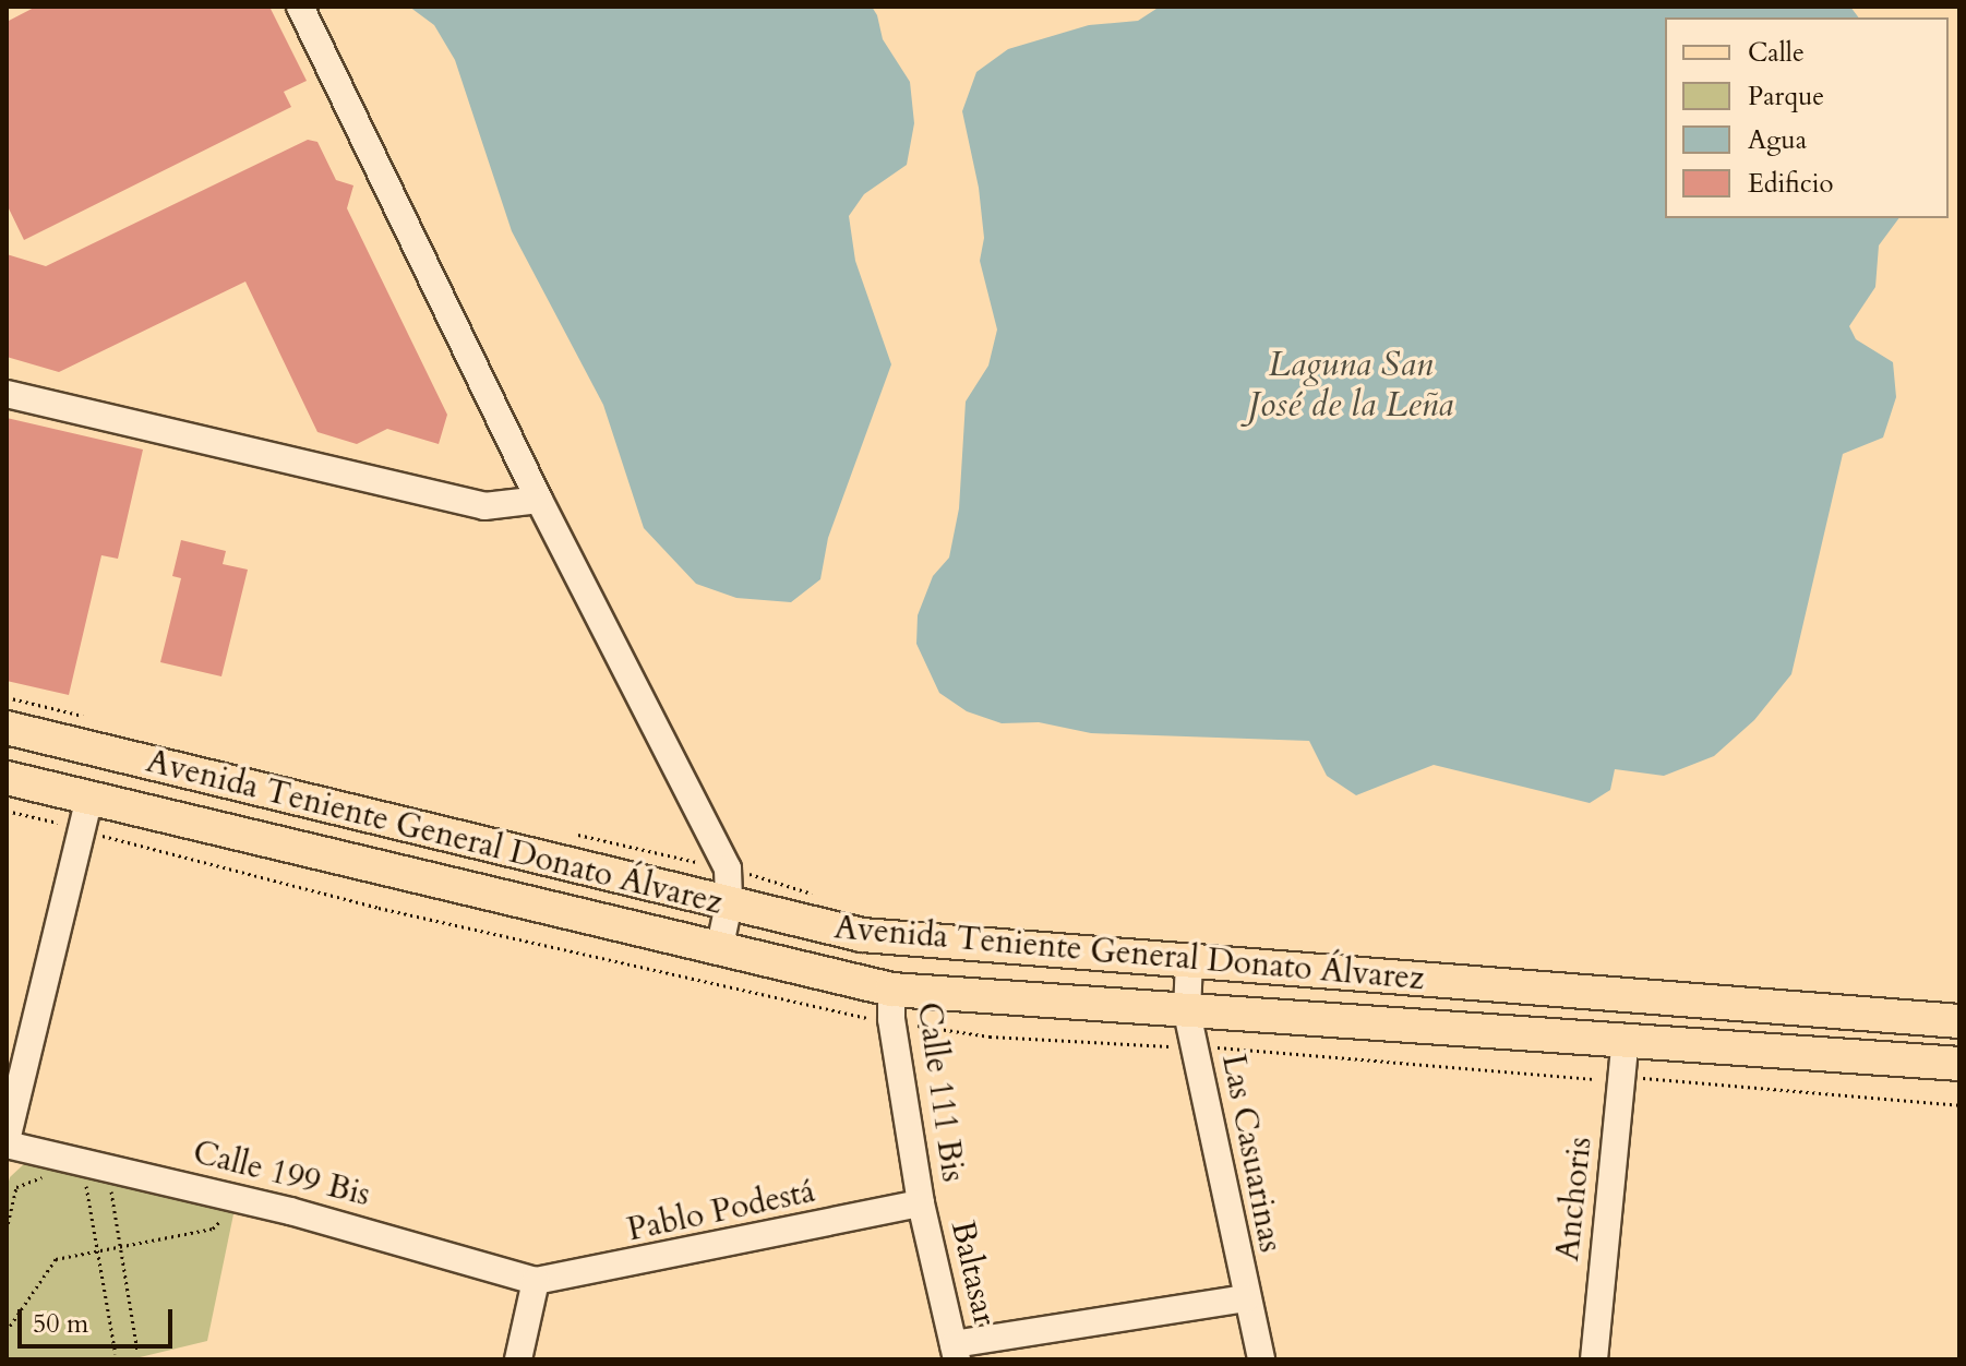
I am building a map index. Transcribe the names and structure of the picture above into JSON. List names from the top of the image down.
{
  "streets": {
    "main road": ["Avenida Teniente General Donato Álvarez"],
    "street": [
      "Calle 111 Bis",
      "Las Casuarinas",
      "Calle 199 Bis",
      "Anchoris",
      "Pablo Podestá",
      "Baltasar"
    ]
  },
  "crossings": [
    ["Avenida Teniente General Donato Álvarez", "Calle 111 Bis"],
    ["Avenida Teniente General Donato Álvarez", "Las Casuarinas"],
    ["Avenida Teniente General Donato Álvarez", "Anchoris"],
    ["Calle 111 Bis", "Pablo Podestá"],
    ["Calle 111 Bis", "Baltasar"],
    ["Calle 199 Bis", "Pablo Podestá"],
    ["Pablo Podestá", "Baltasar"]
  ],
  "water": ["Laguna San José de la Leña"],
  "legend": [
    "Calle",
    "Parque",
    "Agua",
    "Edificio"
  ],
  "scale_bar": "50 m"
}
